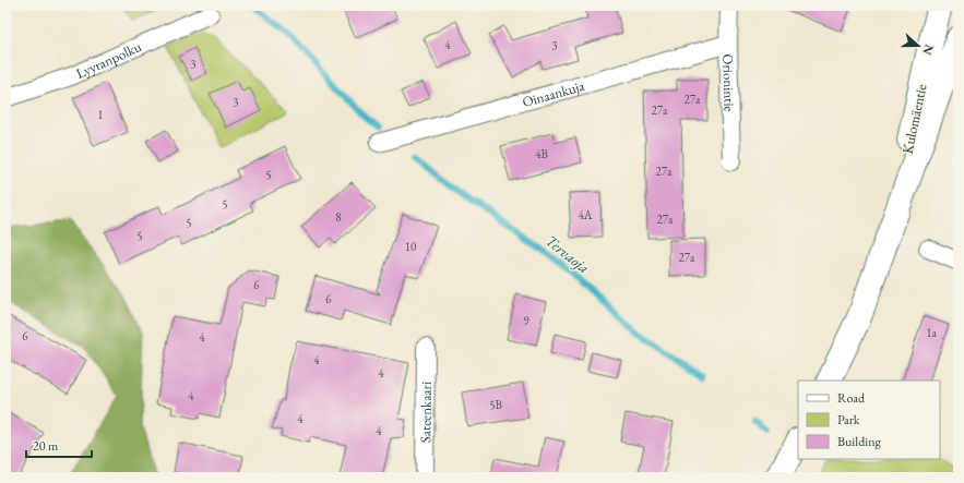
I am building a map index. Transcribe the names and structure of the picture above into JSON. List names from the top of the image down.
{
  "streets": {
    "main road": ["Kulomäentie"],
    "street": [
      "Lyyranpolku",
      "Orionintie",
      "Oinaankuja",
      "Sateenkaari"
    ]
  },
  "crossings": [
    ["Orionintie", "Oinaankuja"]
  ],
  "water": ["Tervaoja"],
  "house_numbers": [
    "4",
    "3",
    "3",
    "27a",
    "3",
    "27a",
    "1",
    "4B",
    "27a",
    "5",
    "5",
    "4A",
    "8",
    "27a",
    "5",
    "5",
    "10",
    "27a",
    "6",
    "6",
    "9",
    "1a",
    "6",
    "4",
    "4",
    "4",
    "4",
    "5B",
    "4",
    "4"
  ],
  "legend": ["Road", "Park", "Building"],
  "scale_bar": "20 m",
  "north": "right"
}
